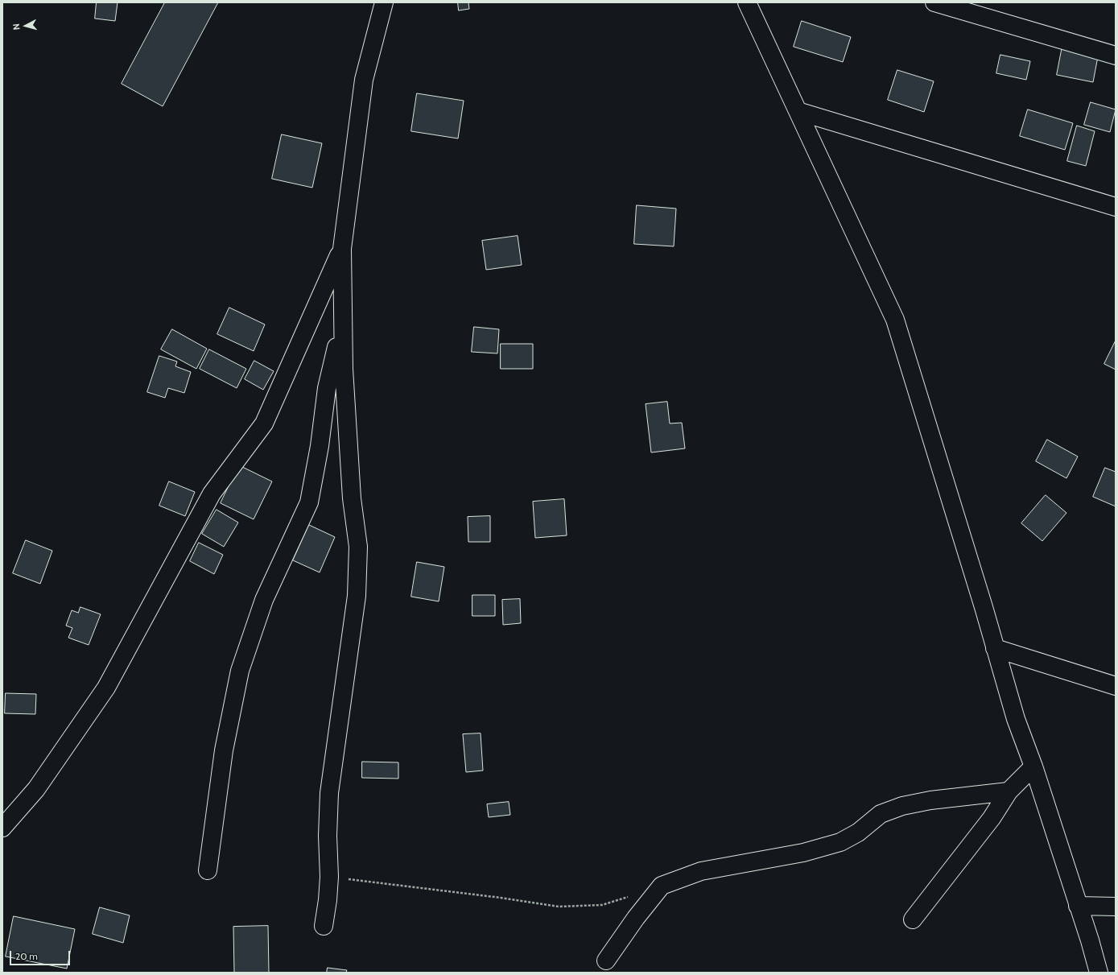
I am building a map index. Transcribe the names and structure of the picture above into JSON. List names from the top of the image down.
{
  "scale_bar": "20 m",
  "north": "left"
}
